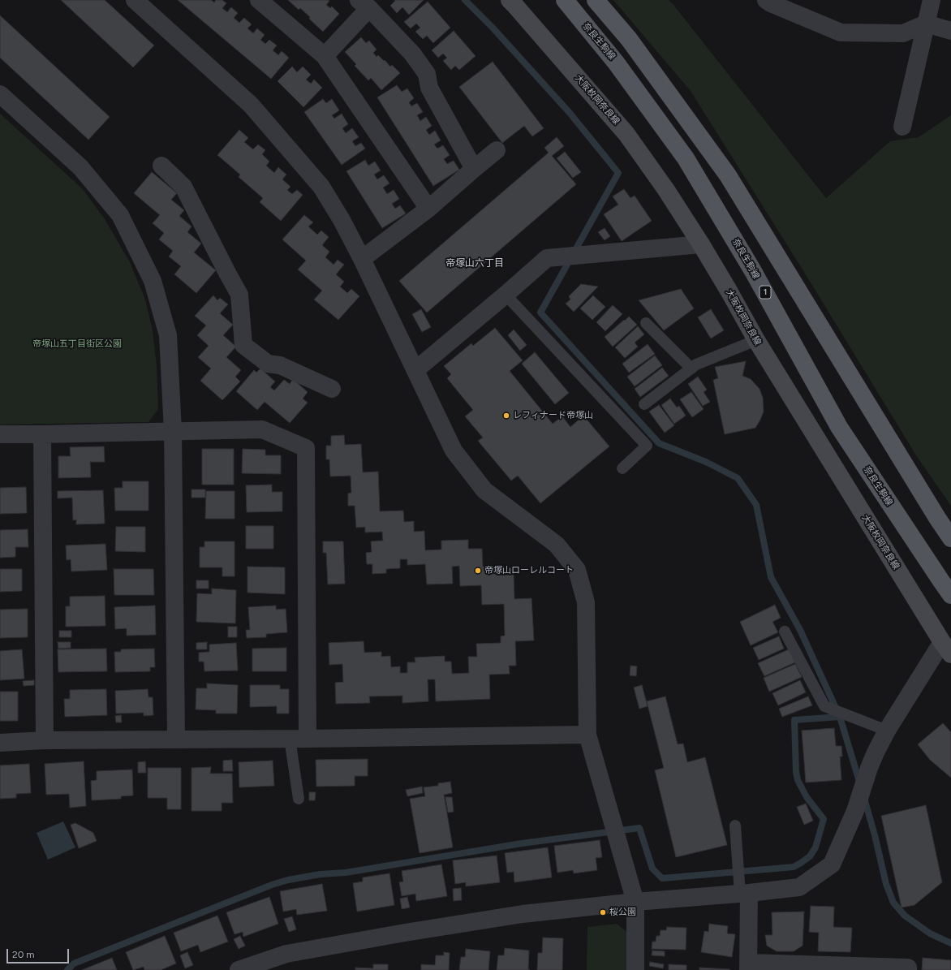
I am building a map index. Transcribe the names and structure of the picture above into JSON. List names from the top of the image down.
{
  "streets": {
    "main road": ["奈良生駒線", "大阪枚岡奈良線", "1"]
  },
  "districts": ["帝塚山六丁目"],
  "parks": ["帝塚山五丁目街区公園"],
  "places": ["レフィナード帝塚山", "帝塚山ローレルコート", "桜公園"],
  "scale_bar": "20 m"
}
